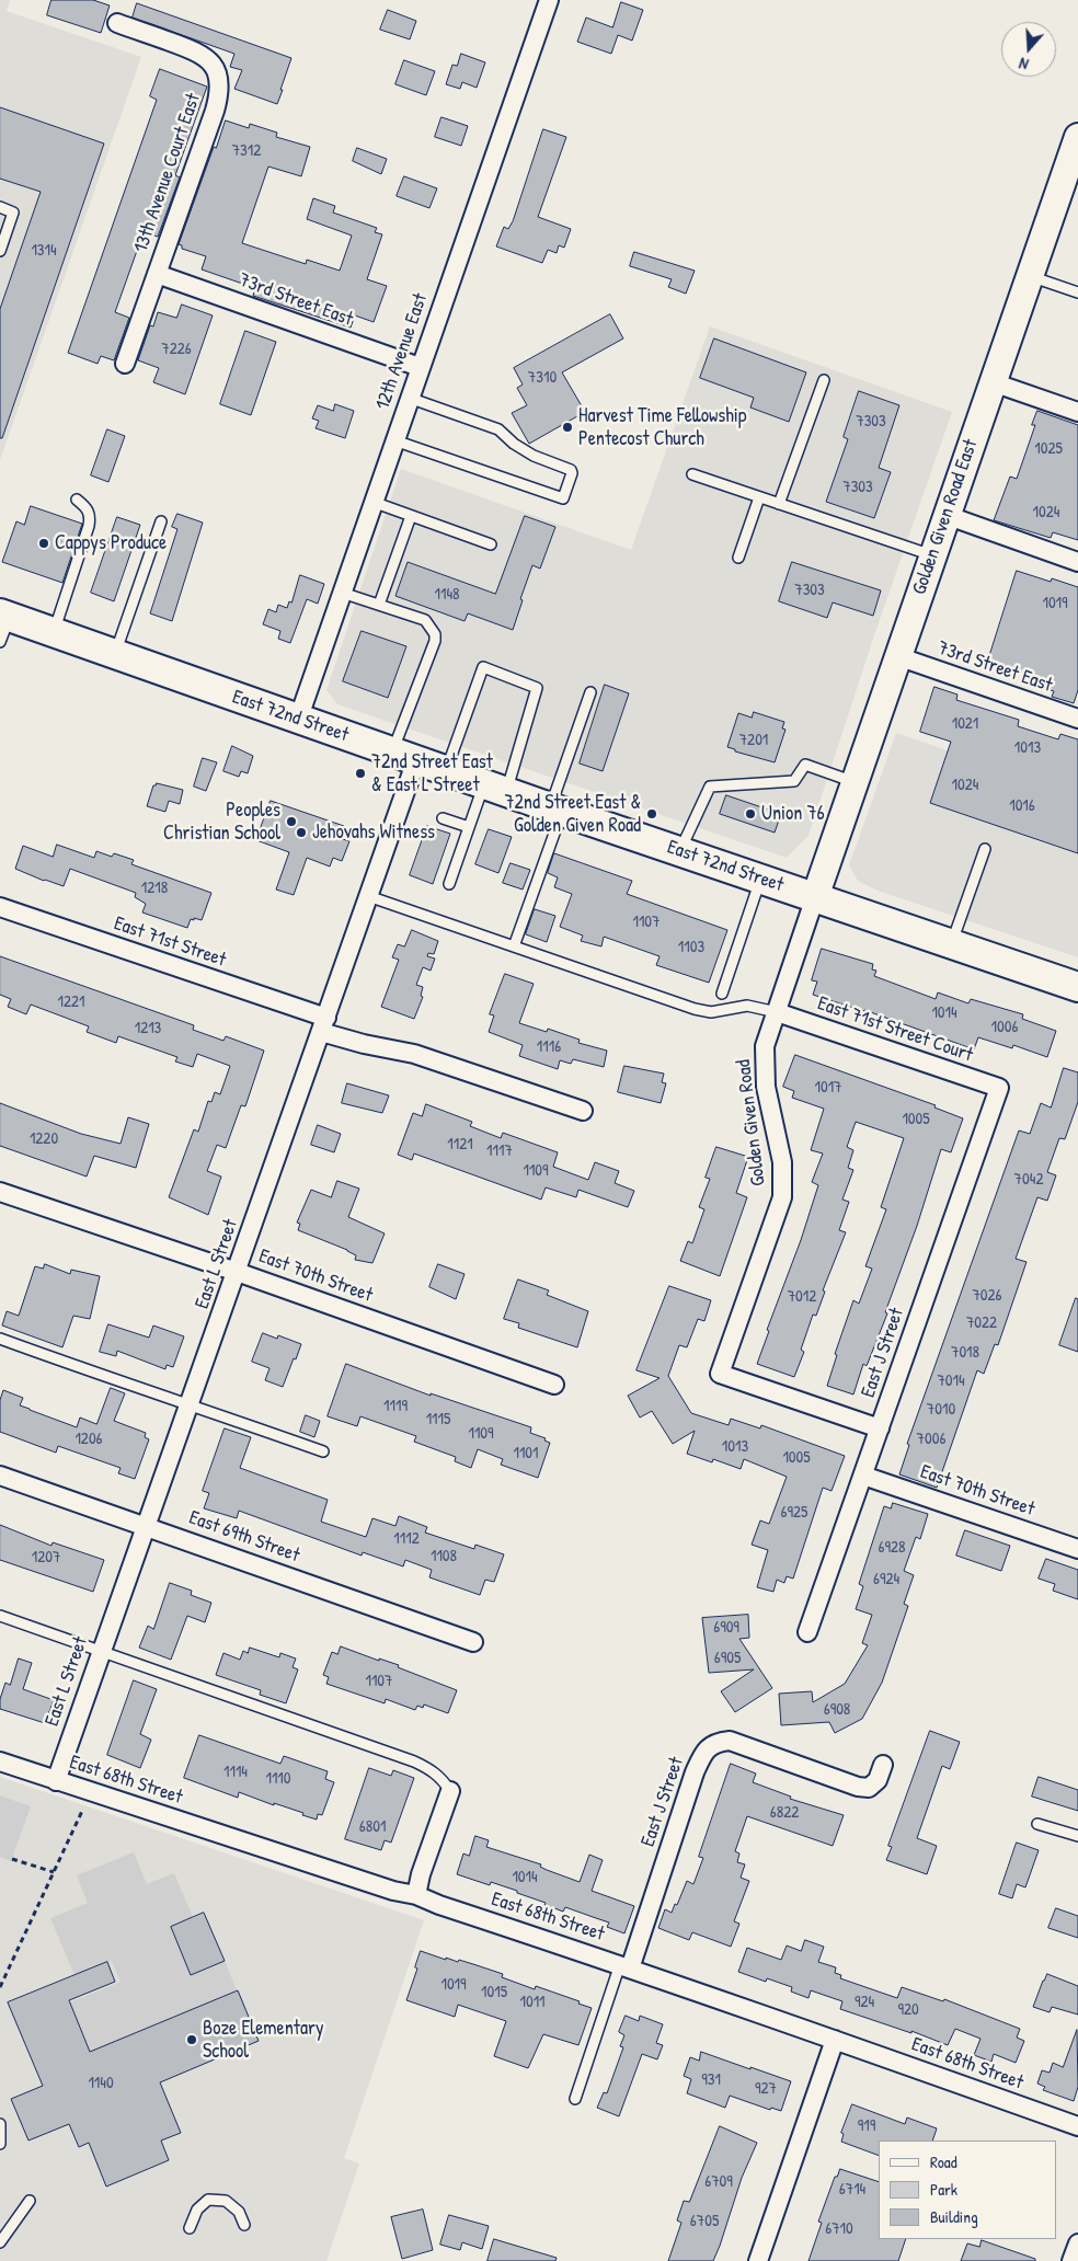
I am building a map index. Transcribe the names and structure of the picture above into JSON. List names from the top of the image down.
{
  "streets": {
    "main road": ["East 72nd Street"],
    "street": [
      "13th Avenue Court East",
      "73rd Street East",
      "12th Avenue East",
      "Golden Given Road East",
      "East 71st Street",
      "East 71st Street Court",
      "Golden Given Road",
      "East L Street",
      "East 70th Street",
      "East J Street",
      "East 69th Street",
      "East 68th Street"
    ]
  },
  "crossings": [
    ["13th Avenue Court East", "73rd Street East"],
    ["73rd Street East", "12th Avenue East"],
    ["73rd Street East", "Golden Given Road East"],
    ["12th Avenue East", "East 72nd Street"],
    ["Golden Given Road East", "East 72nd Street"],
    ["Golden Given Road East", "Golden Given Road"],
    ["East 72nd Street", "Golden Given Road"],
    ["East 72nd Street", "East L Street"],
    ["East 71st Street", "East L Street"],
    ["East 71st Street Court", "Golden Given Road"],
    ["East 71st Street Court", "East J Street"],
    ["Golden Given Road", "East J Street"],
    ["East L Street", "East 70th Street"],
    ["East L Street", "East 69th Street"],
    ["East L Street", "East 68th Street"],
    ["East 70th Street", "East J Street"],
    ["East J Street", "East 68th Street"]
  ],
  "places": [
    "Harvest Time Fellowship Pentecost Church",
    "Cappys Produce",
    "72nd Street East & East L Street",
    "72nd Street East & Golden Given Road",
    "Union 76",
    "Peoples Christian School",
    "Jehovahs Witness",
    "Boze Elementary School"
  ],
  "house_numbers": [
    "7312",
    "1314",
    "7226",
    "7310",
    "7303",
    "1025",
    "7303",
    "1024",
    "7303",
    "1148",
    "1019",
    "1021",
    "7201",
    "1013",
    "1024",
    "1016",
    "1218",
    "1107",
    "1103",
    "1221",
    "1014",
    "1006",
    "1213",
    "1116",
    "1017",
    "1005",
    "1220",
    "1121",
    "1117",
    "1109",
    "7042",
    "7026",
    "7012",
    "7022",
    "7018",
    "7014",
    "1119",
    "7010",
    "1115",
    "1109",
    "1206",
    "7006",
    "1013",
    "1101",
    "1005",
    "6925",
    "1112",
    "6928",
    "1108",
    "1207",
    "6924",
    "6909",
    "6905",
    "1107",
    "6908",
    "1114",
    "1110",
    "6822",
    "6801",
    "1014",
    "1019",
    "1015",
    "1011",
    "924",
    "920",
    "931",
    "1140",
    "927",
    "919",
    "6709",
    "6714",
    "6705",
    "6710"
  ],
  "legend": ["Road", "Park", "Building"],
  "north": "bottom"
}
